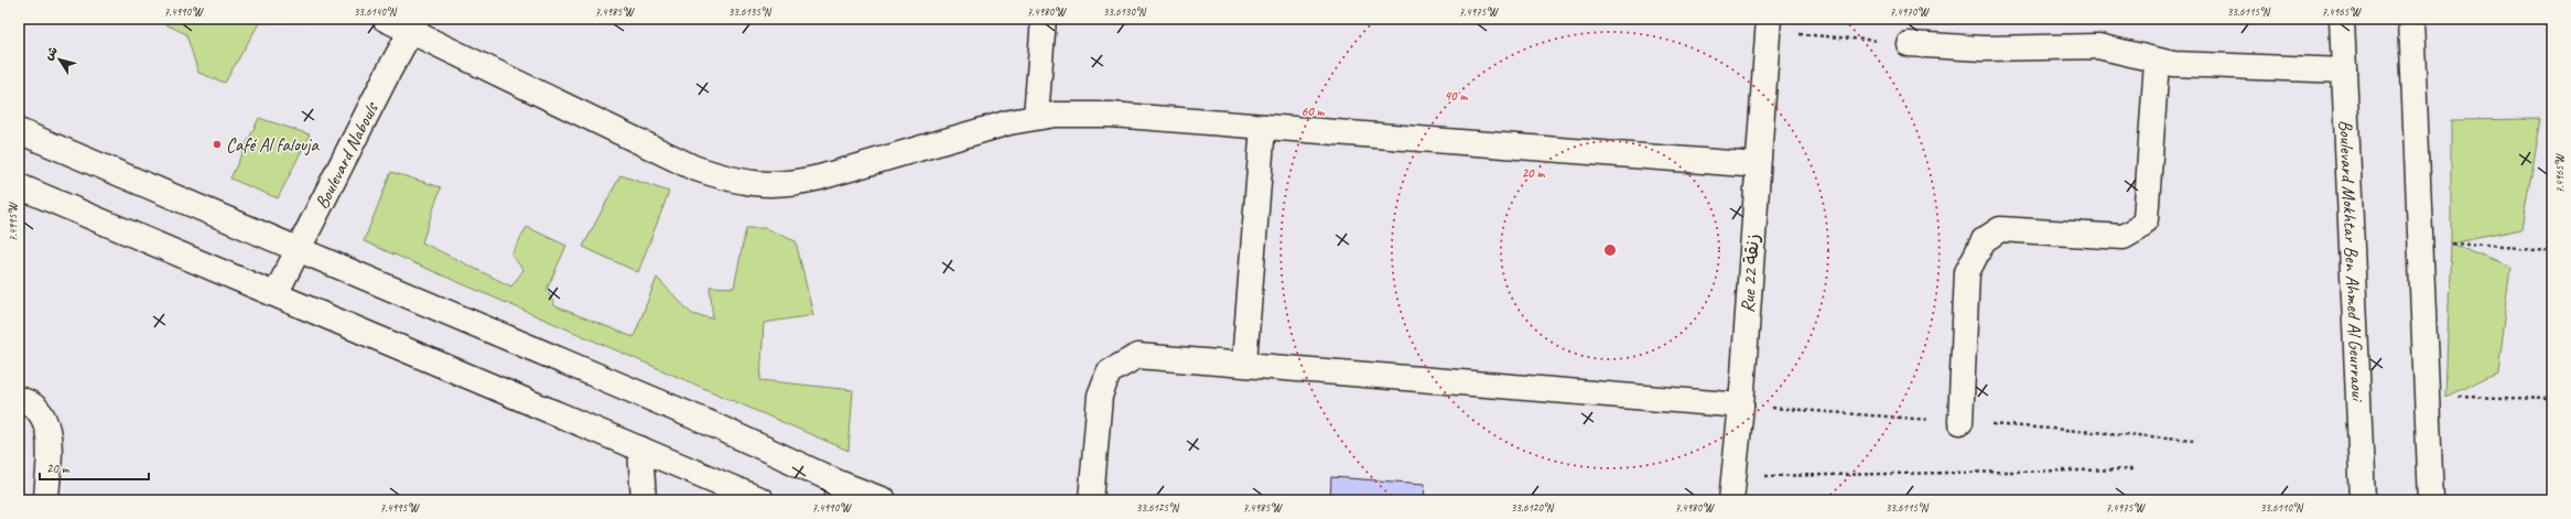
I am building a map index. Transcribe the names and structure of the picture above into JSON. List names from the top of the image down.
{
  "streets": {
    "street": ["Boulevard Nabouls", "Boulevard Mokhtar Ben Ahmed Al Geurraoui", "Rue 22 زنقة"]
  },
  "places": ["Café Al falouja"],
  "scale_bar": "20 m",
  "north": "top left",
  "coordinates": [
    "7.4990°W",
    "33.6140°N",
    "7.4985°W",
    "33.6135°N",
    "7.4980°W",
    "33.6130°N",
    "7.4975°W",
    "7.4970°W",
    "33.6115°N",
    "7.4965°W",
    "7.4995°W",
    "33.6125°N",
    "33.6120°N",
    "33.6110°N"
  ],
  "rings": ["40 m", "60 m", "20 m"]
}
